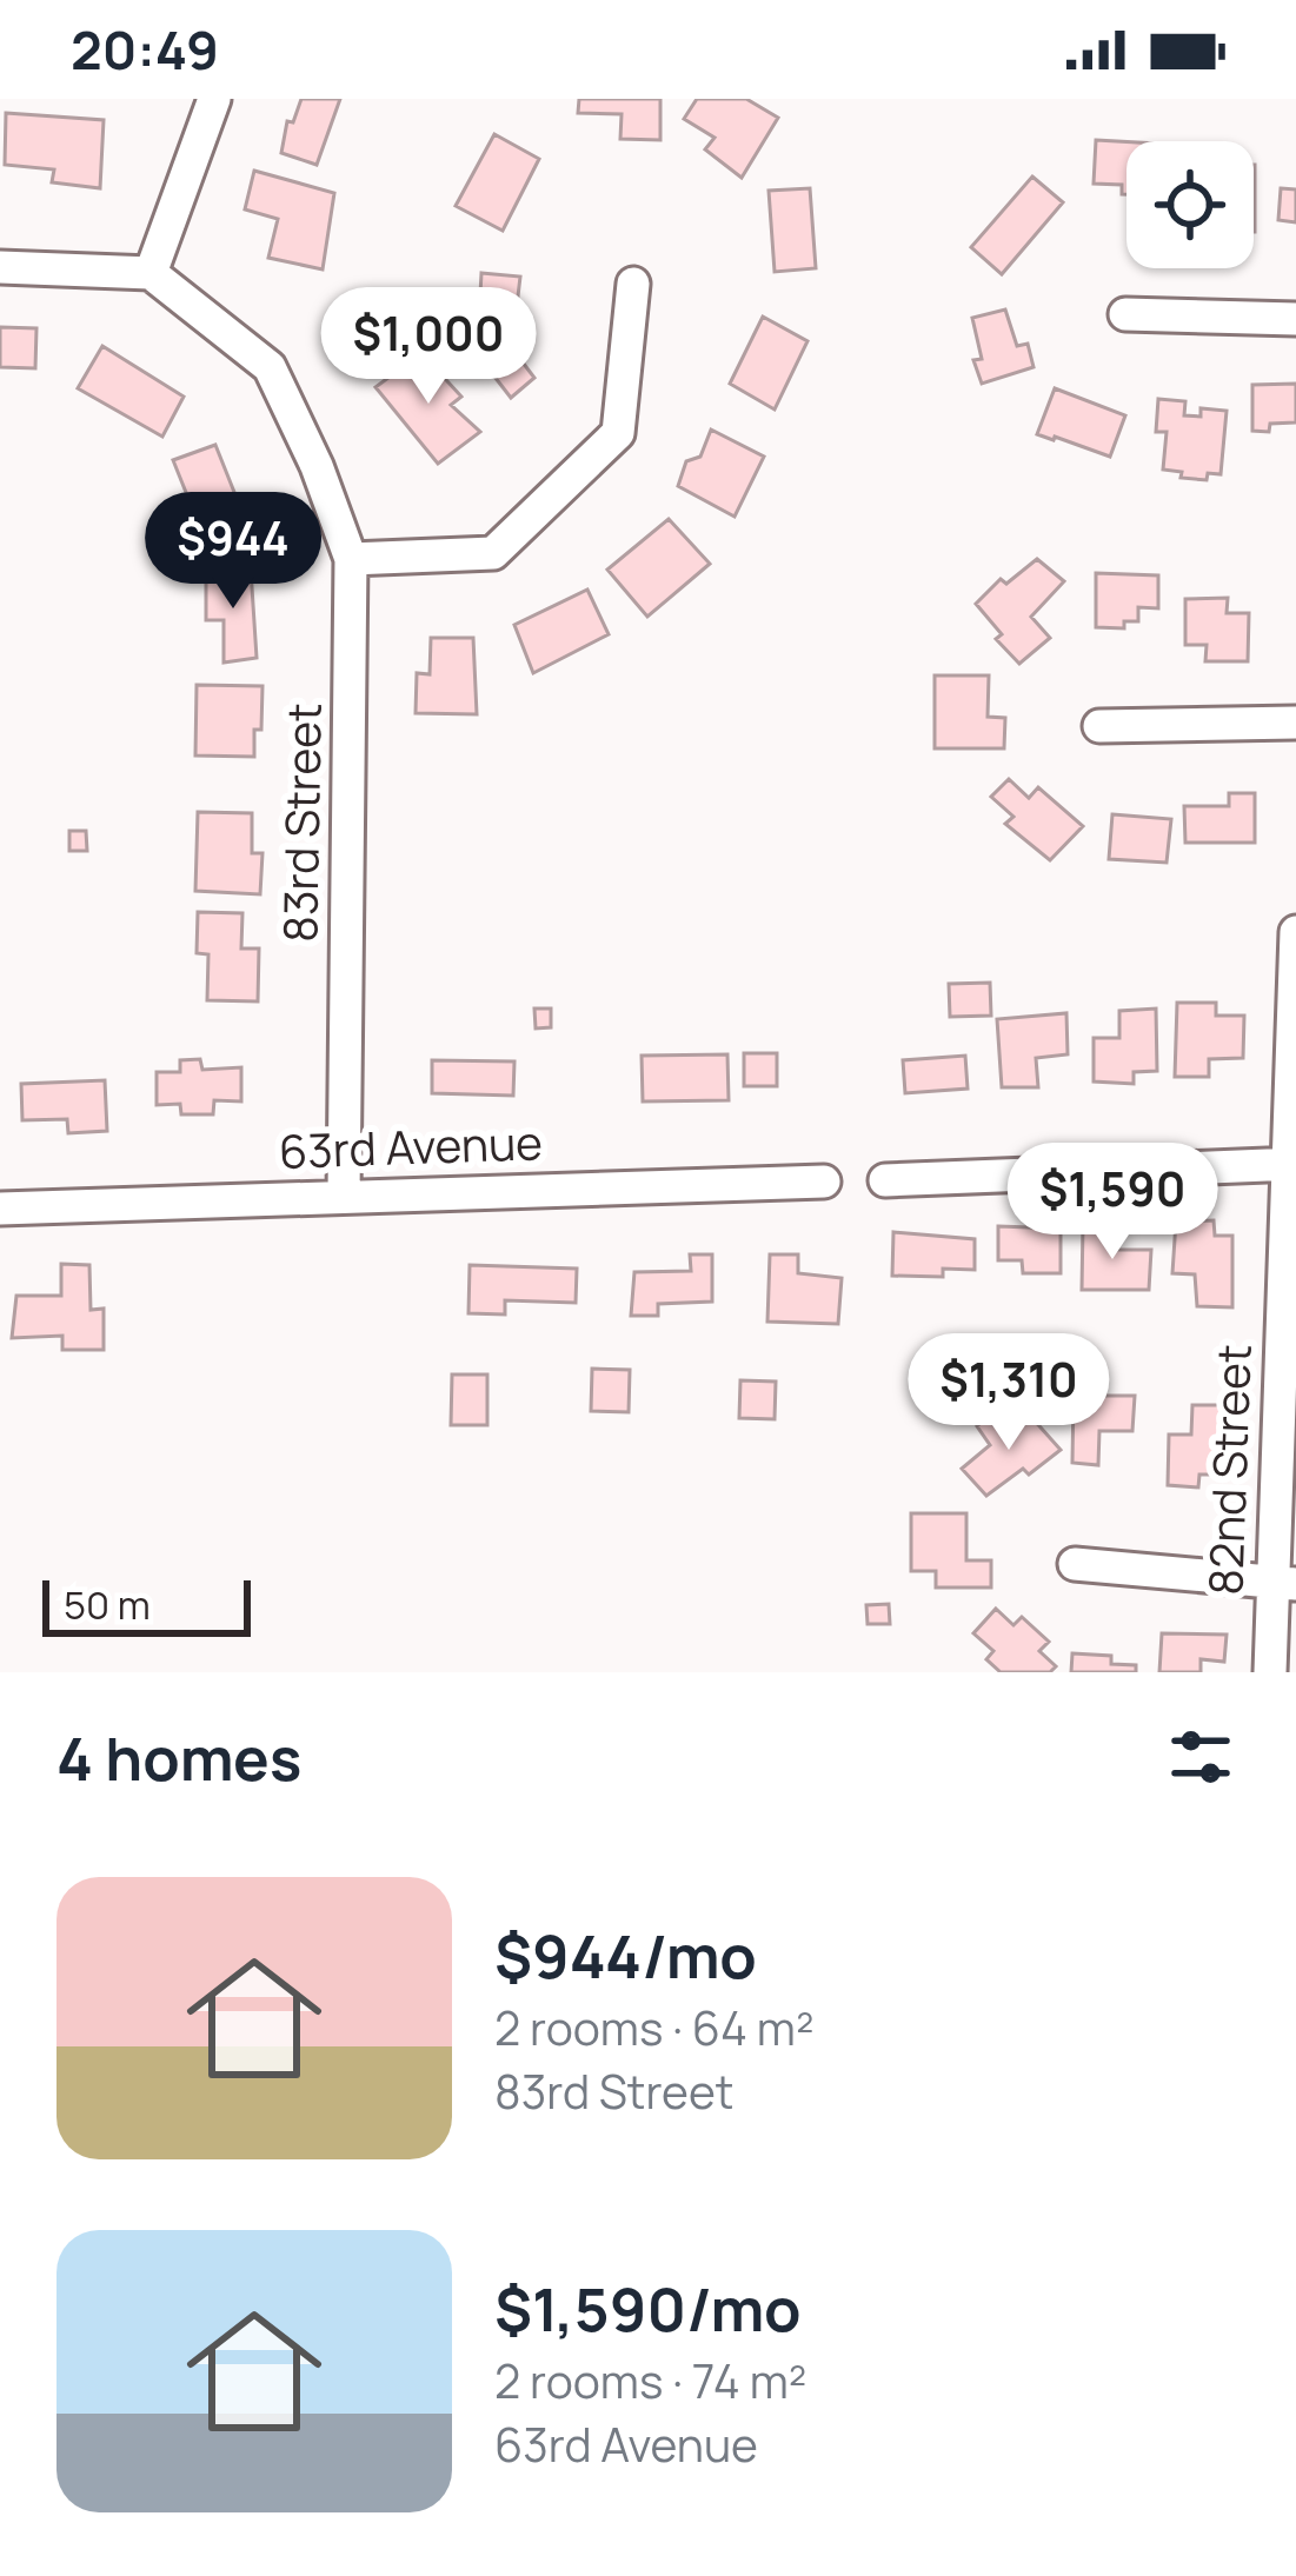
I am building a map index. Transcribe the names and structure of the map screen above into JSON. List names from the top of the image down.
{
  "streets": {
    "street": ["83rd Street", "63rd Avenue", "82nd Street"]
  },
  "crossings": [
    ["83rd Street", "63rd Avenue"]
  ],
  "scale_bar": "50 m",
  "page": {
    "status": "20:49",
    "price": [
      "$1,000",
      "$944",
      "$1,590",
      "$1,310"
    ],
    "scale": "50 m",
    "heading": "4 homes",
    "list": [
      {
        "name": "$944/mo",
        "note": "2 rooms · 64 m² · 83rd Street"
      },
      {
        "name": "$1,590/mo",
        "note": "2 rooms · 74 m² · 63rd Avenue"
      }
    ]
  }
}
